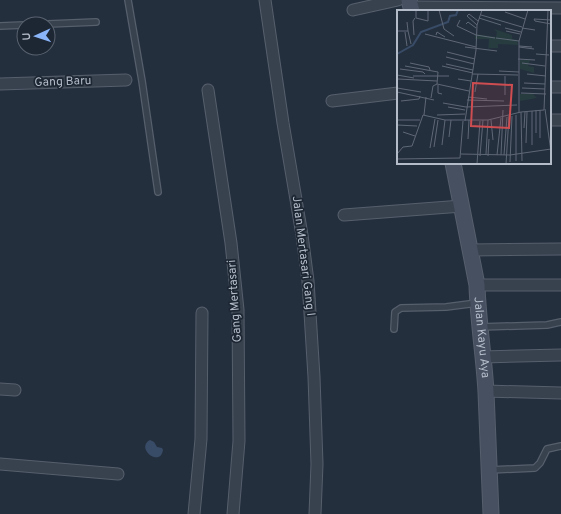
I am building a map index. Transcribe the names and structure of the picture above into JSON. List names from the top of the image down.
{
  "streets": {
    "main road": ["Jalan Kayu Aya"],
    "street": ["Gang Baru", "Jalan Mertasari Gang I", "Gang Mertasari"]
  },
  "north": "left"
}
